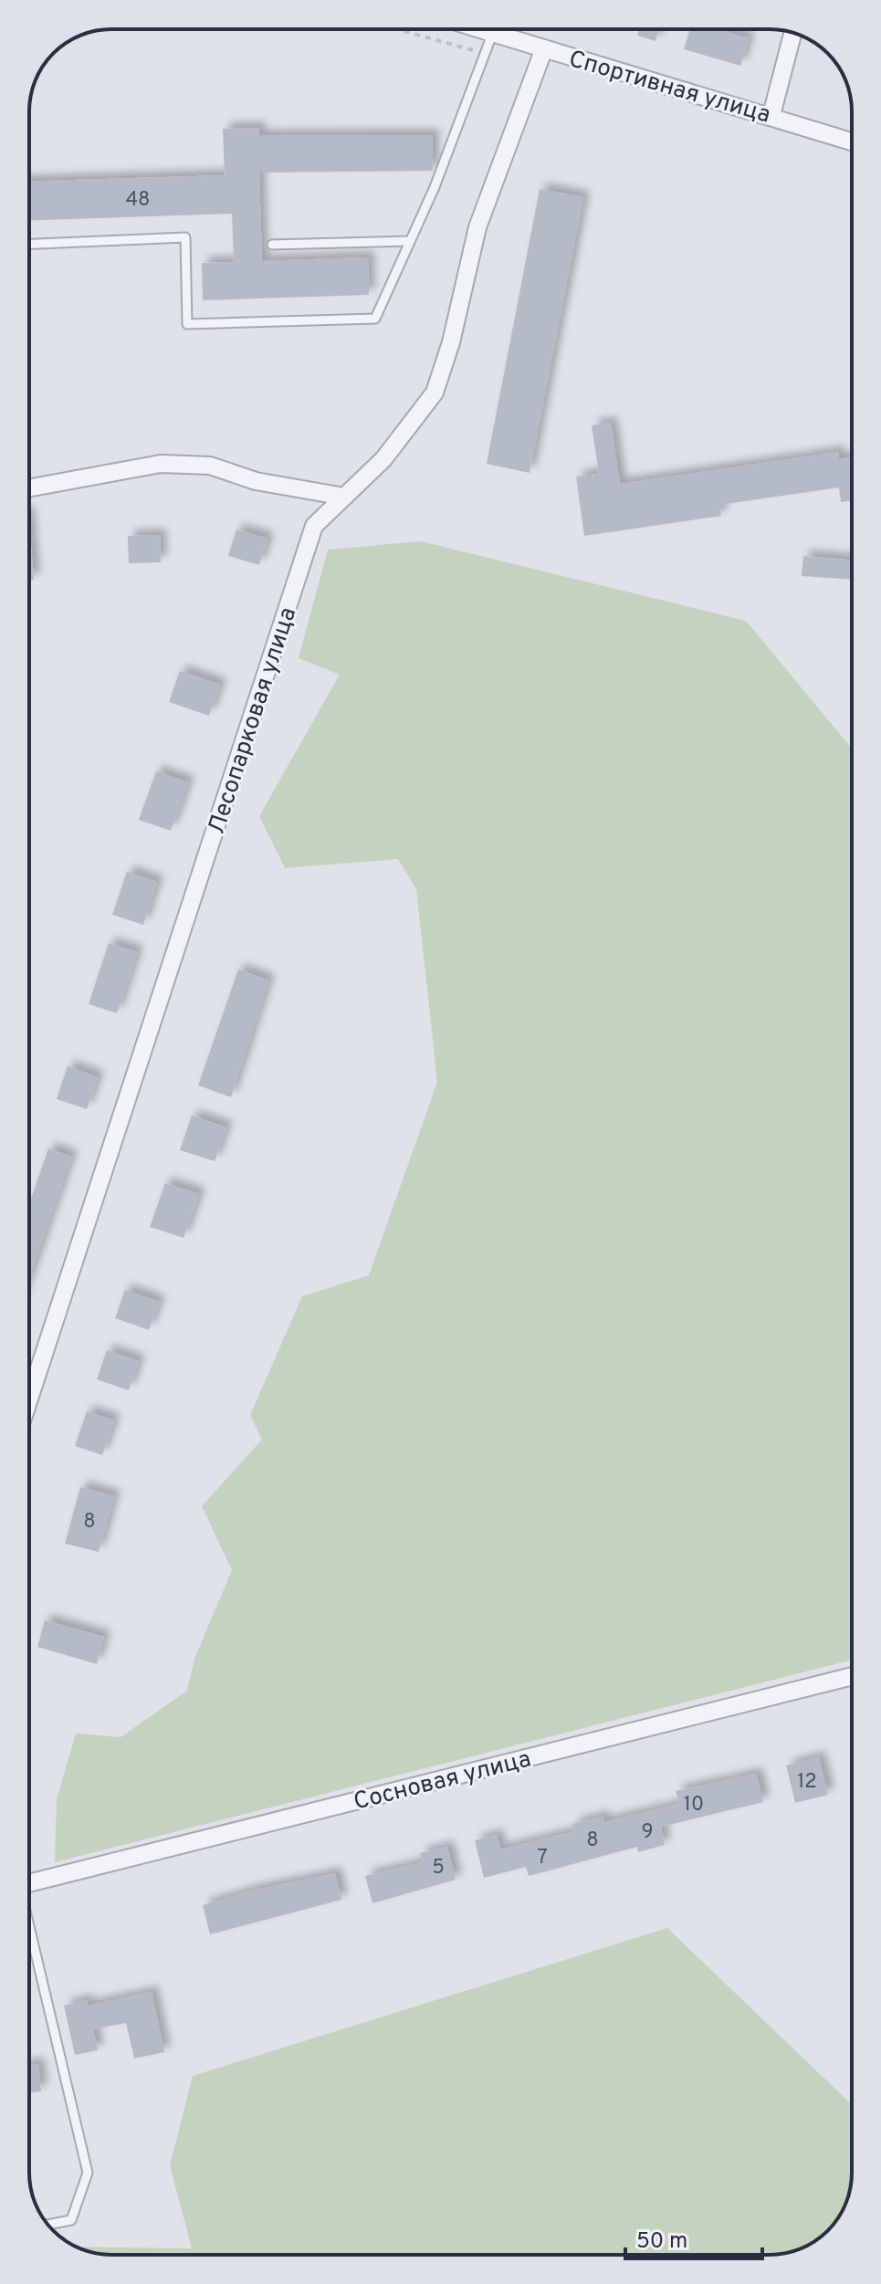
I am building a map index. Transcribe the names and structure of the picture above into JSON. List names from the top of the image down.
{
  "streets": {
    "street": ["Спортивная улица", "Лесопарковая улица", "Сосновая улица"]
  },
  "crossings": [
    ["Спортивная улица", "Лесопарковая улица"]
  ],
  "house_numbers": [
    "48",
    "8",
    "12",
    "10",
    "9",
    "8",
    "7",
    "5"
  ],
  "scale_bar": "50 m"
}
